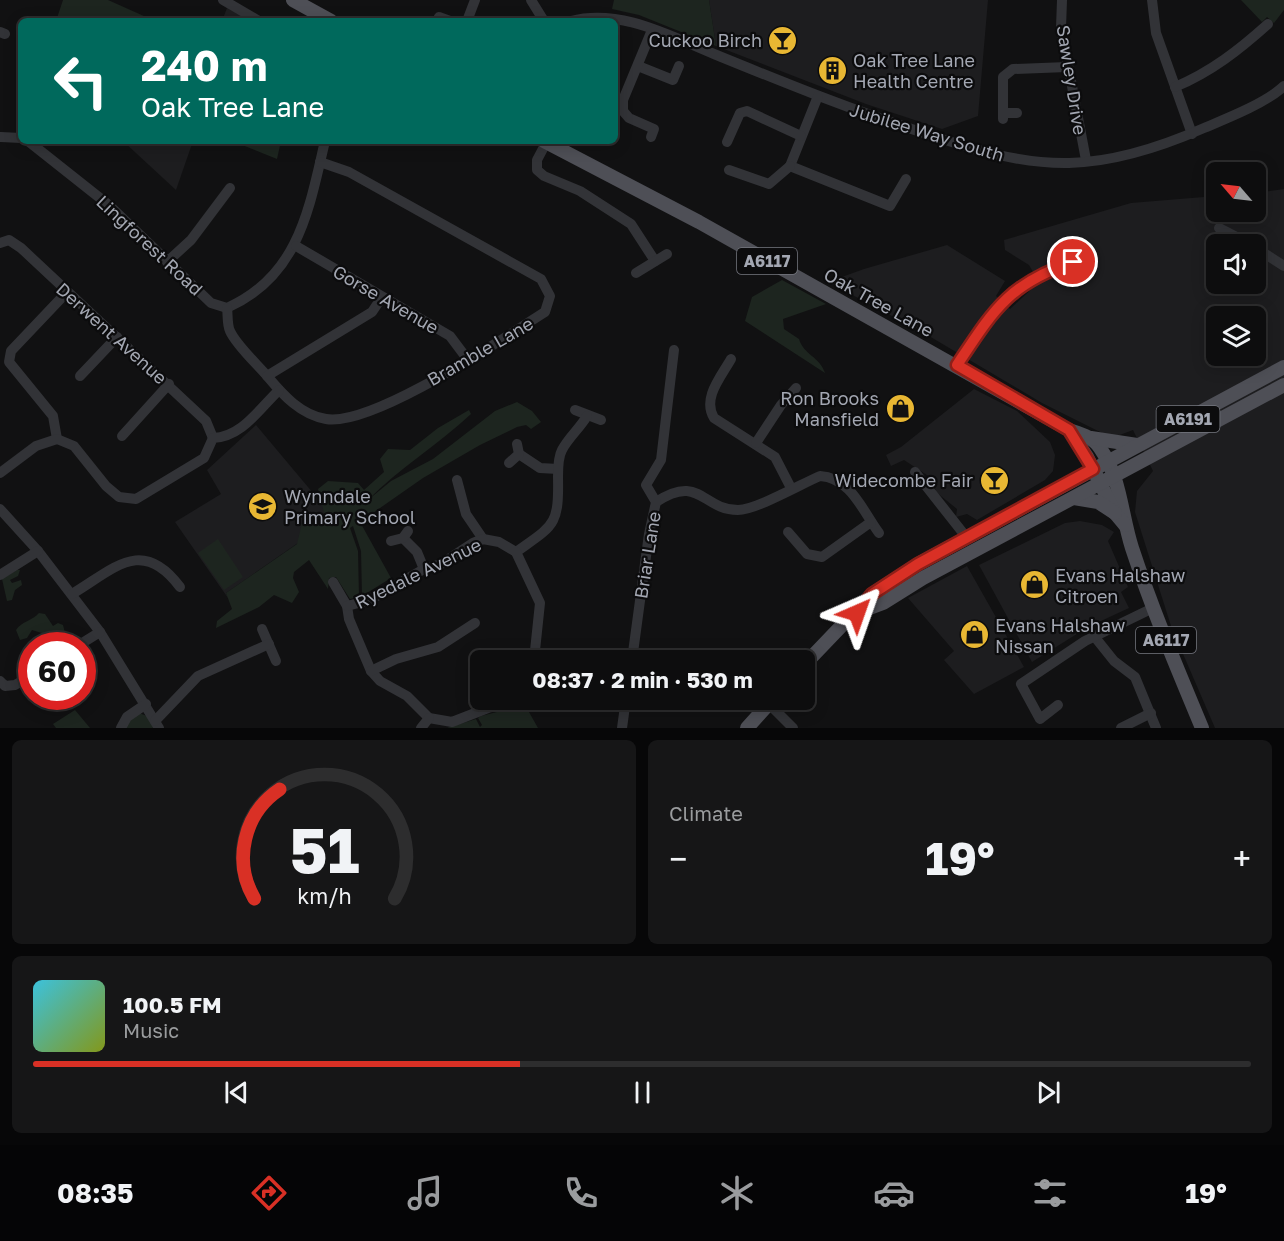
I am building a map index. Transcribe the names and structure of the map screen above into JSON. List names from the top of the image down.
{
  "streets": {
    "main road": ["A6117", "Oak Tree Lane", "A6191"],
    "street": [
      "Sawley Drive",
      "Jubilee Way South",
      "Lingforest Road",
      "Gorse Avenue",
      "Derwent Avenue",
      "Bramble Lane",
      "Briar Lane",
      "Ryedale Avenue"
    ]
  },
  "crossings": [
    ["Sawley Drive", "Jubilee Way South"],
    ["Lingforest Road", "Bramble Lane"],
    ["A6117", "Oak Tree Lane"],
    ["A6117", "A6191"],
    ["Gorse Avenue", "Bramble Lane"],
    ["Oak Tree Lane", "A6191"]
  ],
  "places": {
    "bar": ["Cuckoo Birch", "Widecombe Fair"],
    "building": ["Oak Tree Lane Health Centre"],
    "shop": ["Ron Brooks Mansfield", "Evans Halshaw Citroen", "Evans Halshaw Nissan"],
    "school or university": ["Wynndale Primary School"]
  },
  "north": "top left",
  "page": {
    "turn": ["240 m", "Oak Tree Lane"],
    "limit": "60",
    "trip": "08:37 · 2 min · 530 m",
    "tile": "Climate",
    "heat": ["−", "19°", "+"],
    "song": ["100.5 FM", "Music"],
    "tabs": ["08:35", "19°"],
    "gauge": ["51", "km/h"]
  }
}
